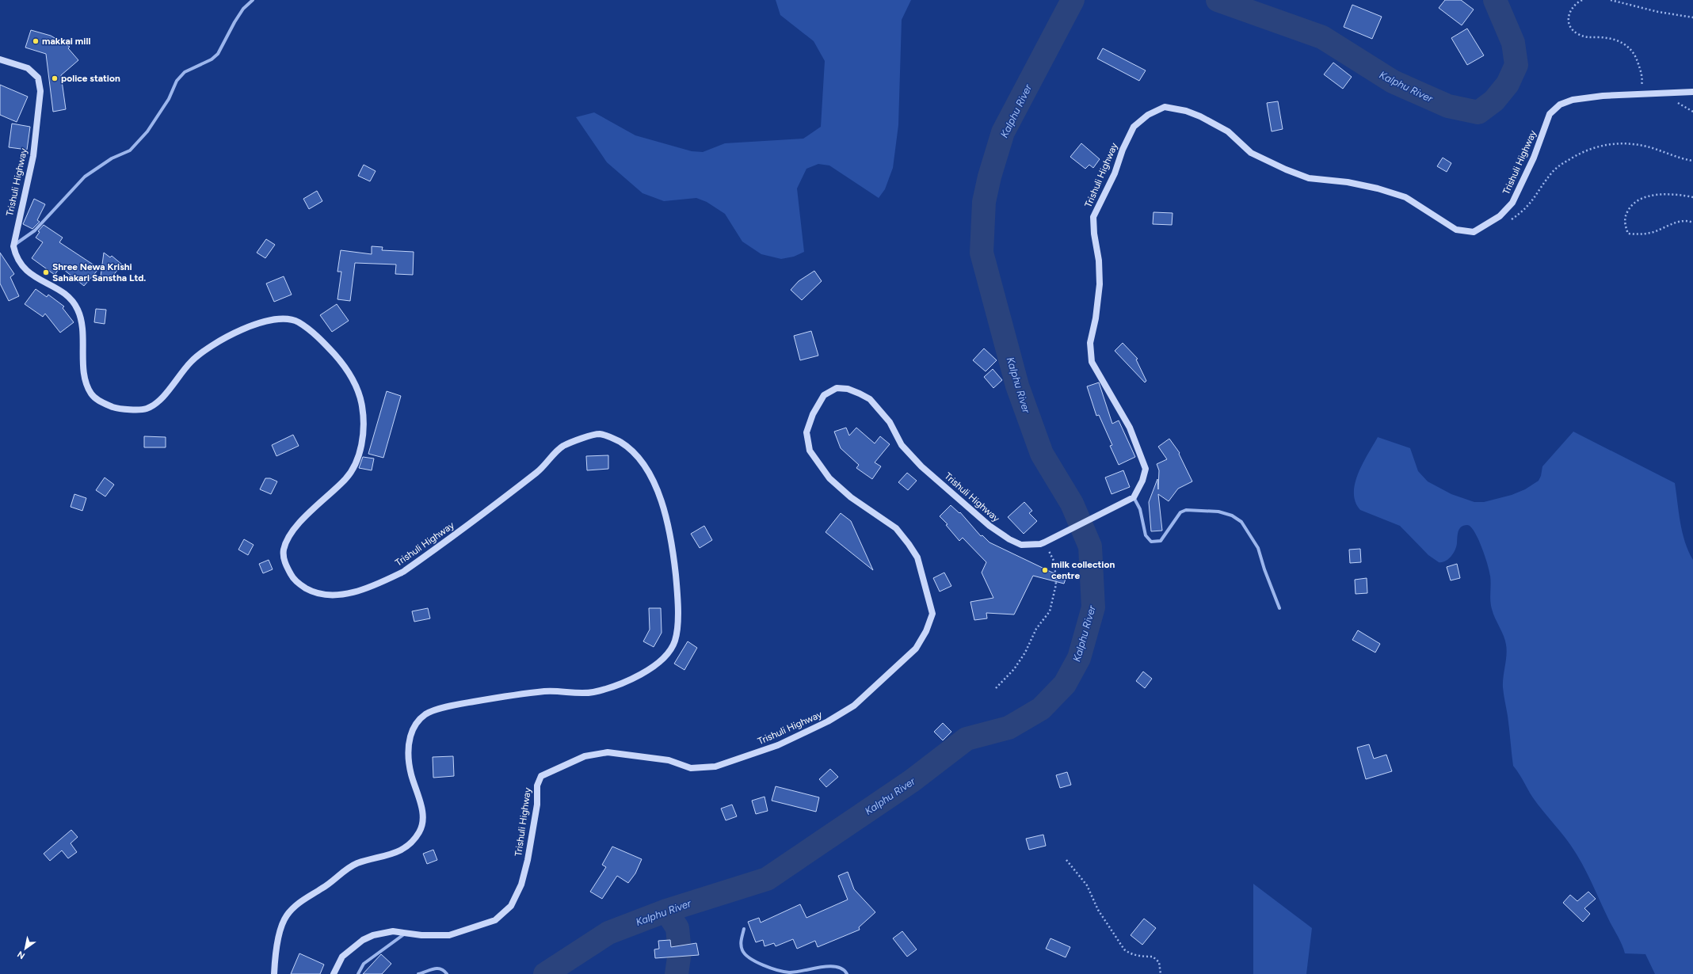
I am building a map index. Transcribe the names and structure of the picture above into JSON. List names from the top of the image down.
{
  "streets": {
    "street": ["Trishuli Highway"]
  },
  "water": ["Kalphu River"],
  "places": [
    "makkai mill",
    "police station",
    "Shree Newa Krishi Sahakari Sanstha Ltd.",
    "milk collection centre"
  ],
  "north": "bottom left"
}
